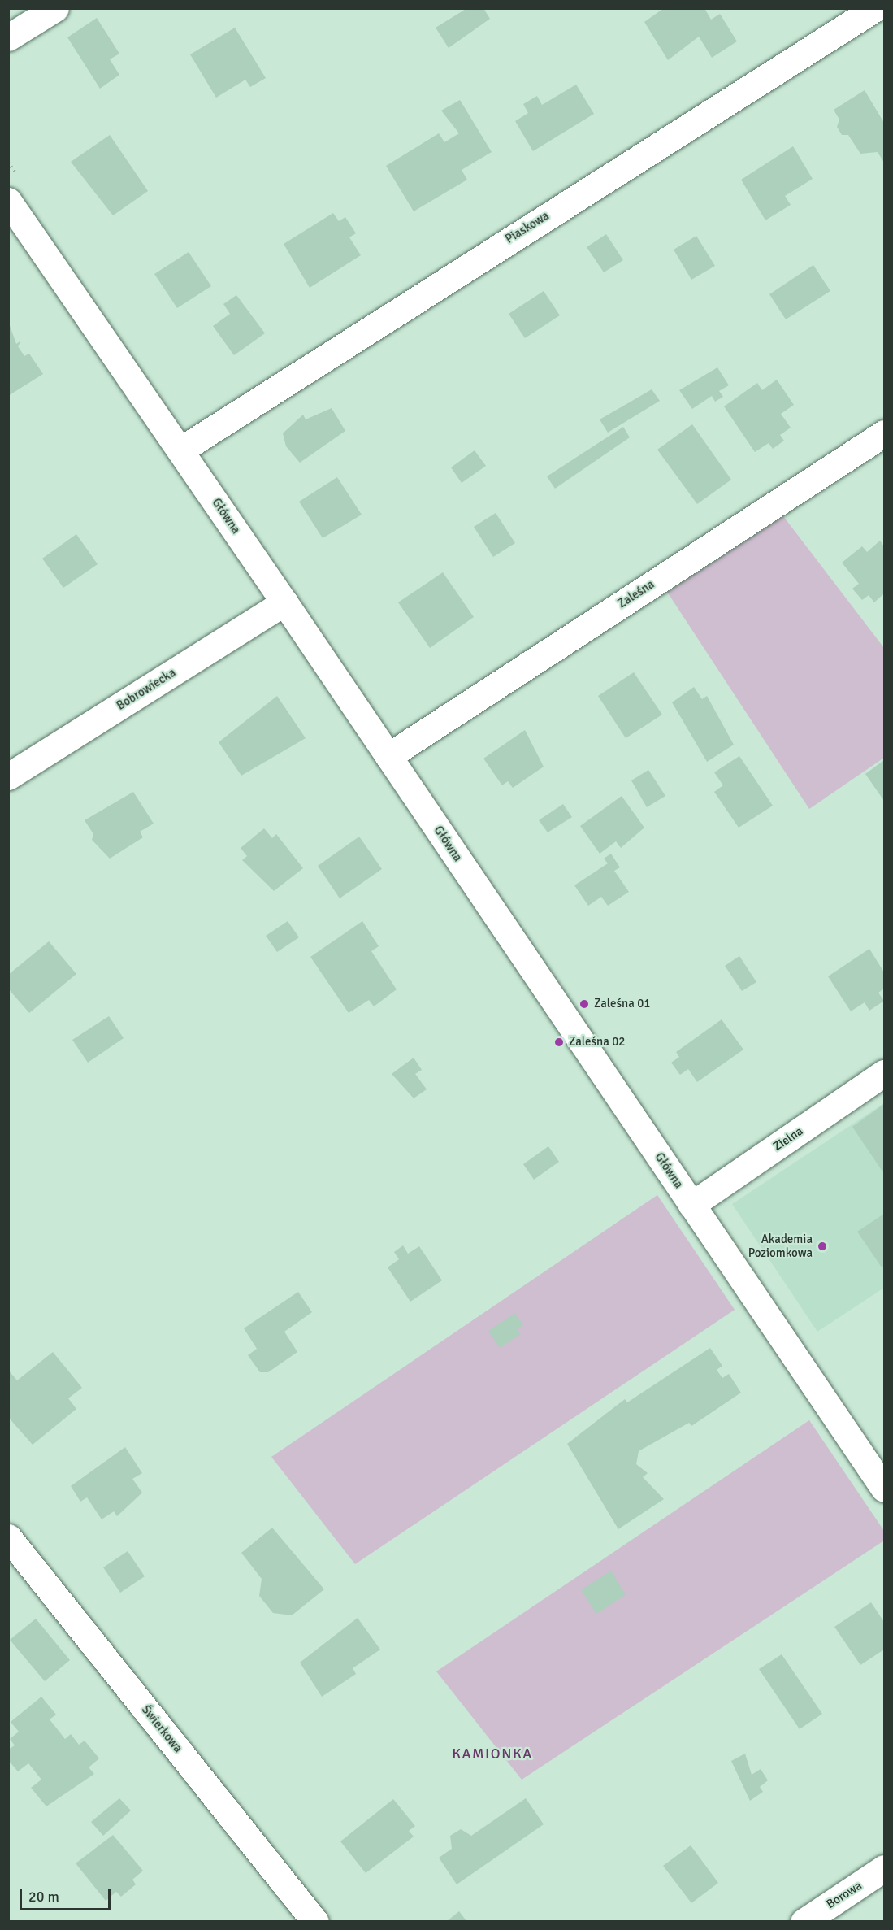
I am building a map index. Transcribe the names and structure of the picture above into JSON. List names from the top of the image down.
{
  "streets": {
    "street": [
      "Piaskowa",
      "Główna",
      "Zaleśna",
      "Bobrowiecka",
      "Zielna",
      "Świerkowa",
      "Borowa"
    ]
  },
  "crossings": [
    ["Piaskowa", "Główna"],
    ["Główna", "Zaleśna"],
    ["Główna", "Bobrowiecka"],
    ["Główna", "Zielna"]
  ],
  "districts": ["KAMIONKA"],
  "places": ["Zaleśna 01", "Zaleśna 02", "Akademia Poziomkowa"],
  "scale_bar": "20 m"
}
